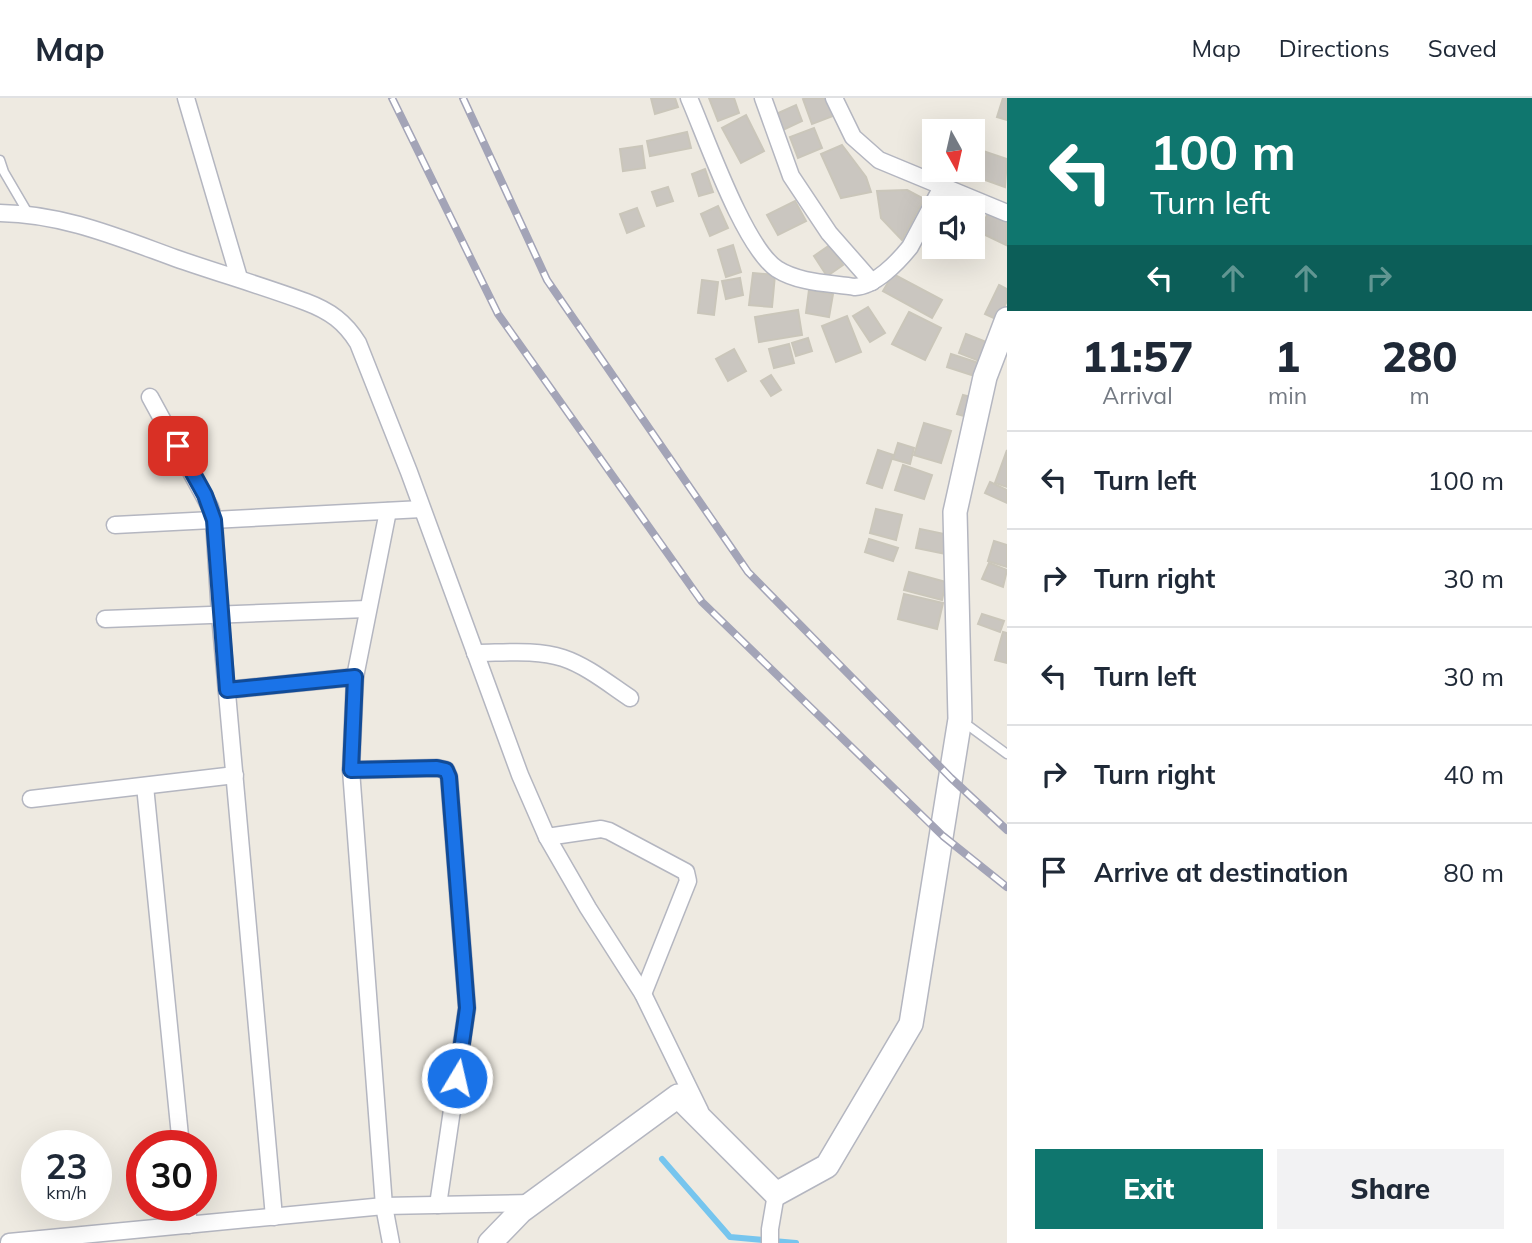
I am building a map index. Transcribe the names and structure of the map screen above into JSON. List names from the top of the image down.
{
  "north": "bottom",
  "page": {
    "header": "Map",
    "nav": ["Map", "Directions", "Saved"],
    "turn": ["100 m", "Turn left"],
    "eta": [
      "11:57",
      "Arrival",
      "1",
      "min",
      "280",
      "m"
    ],
    "list": [
      {
        "name": "Turn left",
        "value": "100 m"
      },
      {
        "name": "Turn right",
        "value": "30 m"
      },
      {
        "name": "Turn left",
        "value": "30 m"
      },
      {
        "name": "Turn right",
        "value": "40 m"
      },
      {
        "name": "Arrive at destination",
        "value": "80 m"
      }
    ],
    "speed": "23 km/h",
    "limit": "30",
    "buttons": ["Exit", "Share"]
  }
}
